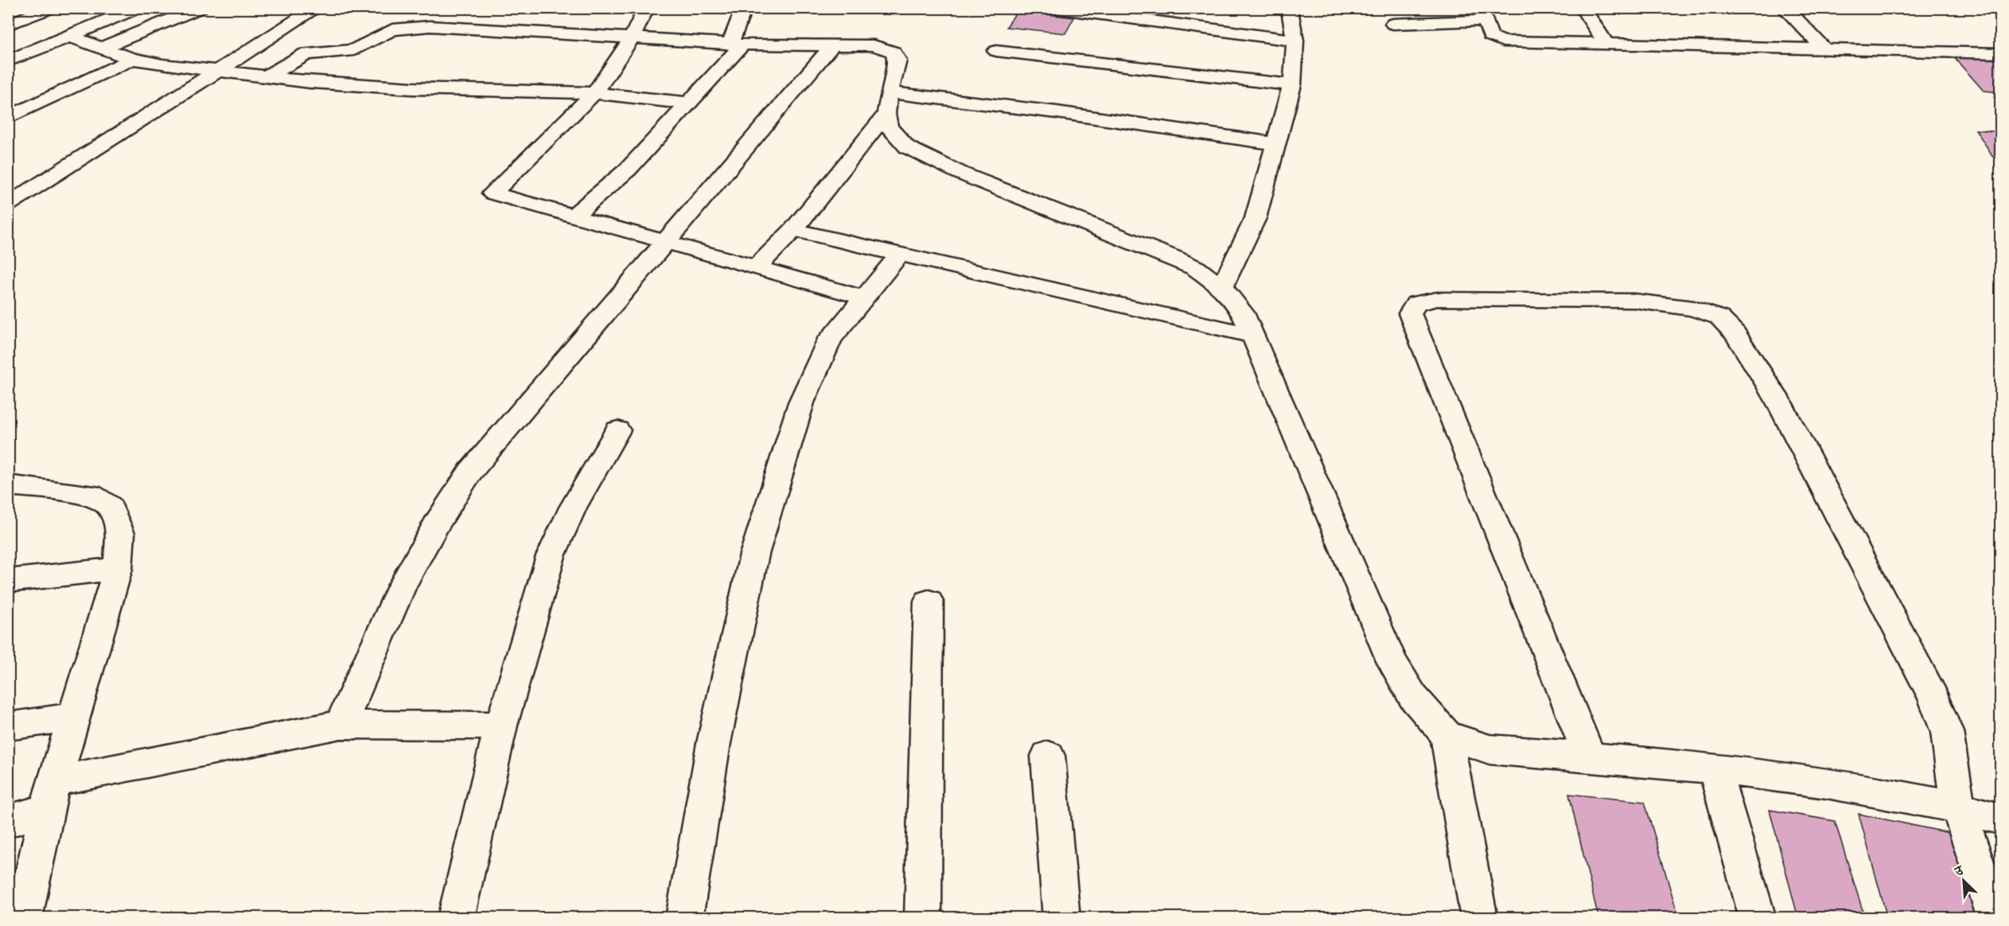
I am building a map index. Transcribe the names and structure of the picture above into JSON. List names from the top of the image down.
{
  "north": "top left"
}
